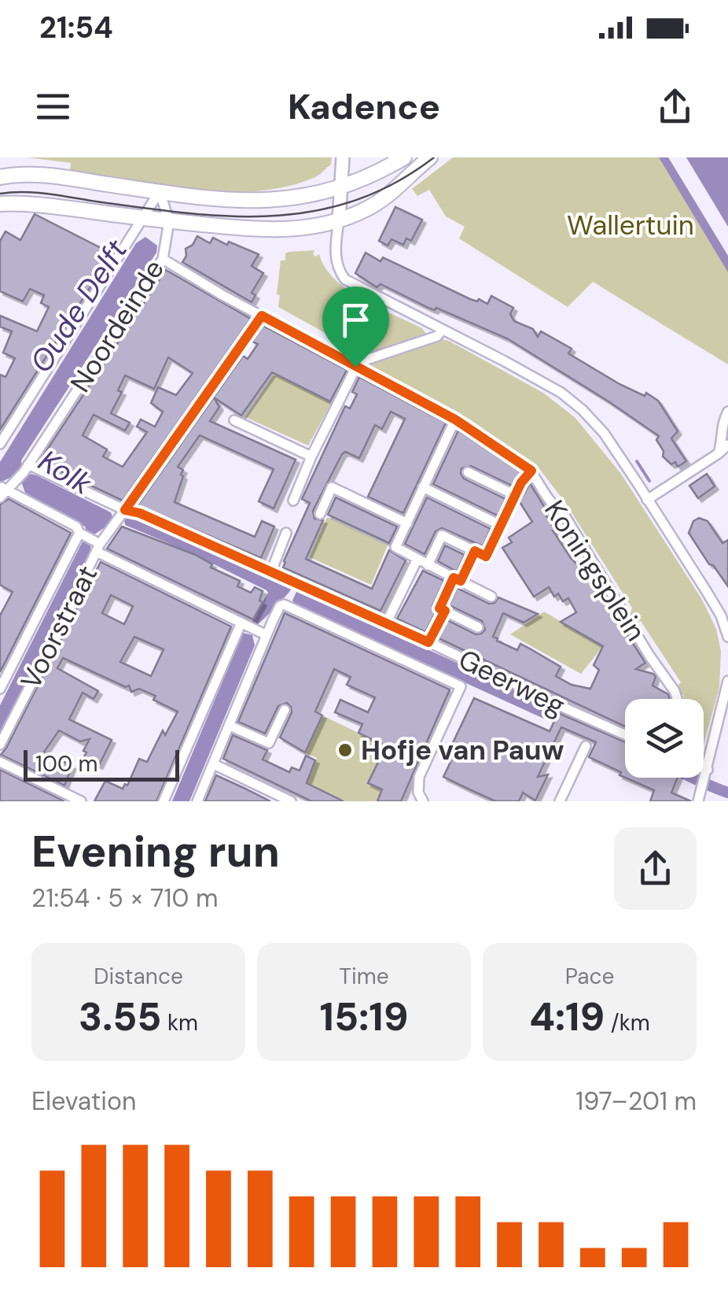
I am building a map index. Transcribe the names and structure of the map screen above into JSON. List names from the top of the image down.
{
  "streets": {
    "street": [
      "Noordeinde",
      "Koningsplein",
      "Voorstraat",
      "Geerweg"
    ]
  },
  "crossings": [
    ["Noordeinde", "Koningsplein"]
  ],
  "water": ["Oude Delft", "Kolk"],
  "parks": ["Wallertuin"],
  "places": ["Hofje van Pauw"],
  "scale_bar": "100 m",
  "page": {
    "status": "21:54",
    "header": "Kadence",
    "scale": "100 m",
    "heading": ["Evening run", "21:54 · 5 × 710 m"],
    "stats": [
      ["Distance", "3.55 km"],
      ["Time", "15:19"],
      ["Pace", "4:19 /km"]
    ],
    "chart": ["Elevation", "197–201 m"]
  }
}
